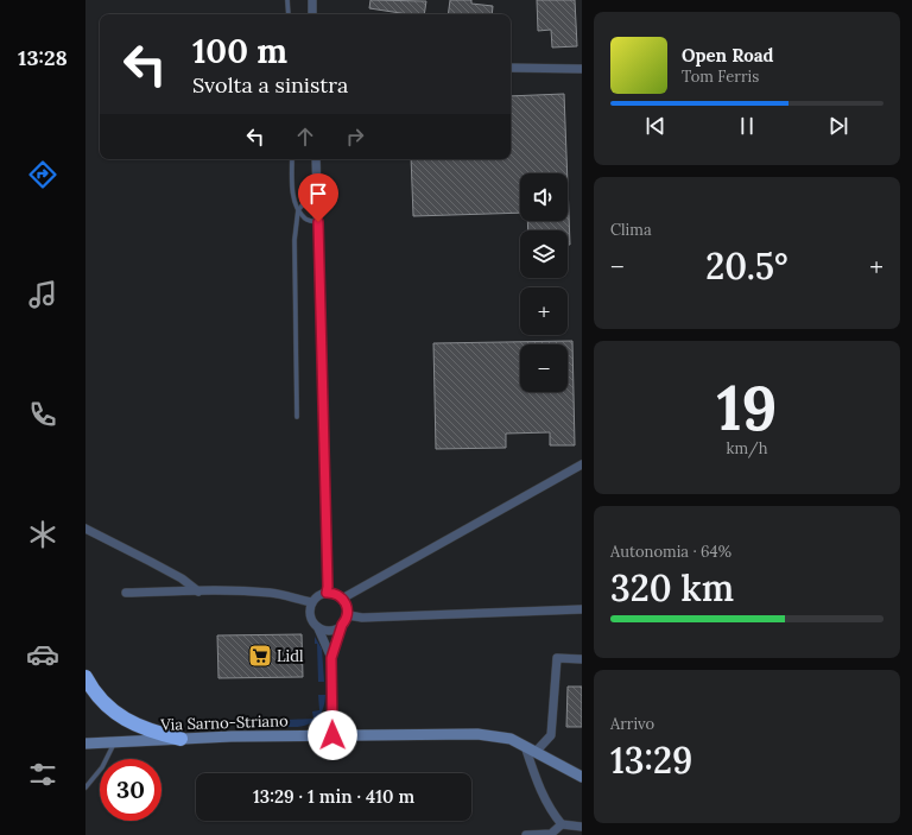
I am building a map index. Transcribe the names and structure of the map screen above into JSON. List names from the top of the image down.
{
  "streets": {
    "main road": ["Via Sarno-Striano"]
  },
  "places": {
    "supermarket": ["Lidl"]
  },
  "page": {
    "tabs": "13:28",
    "turn": ["100 m", "Svolta a sinistra"],
    "song": ["Open Road", "Tom Ferris"],
    "map_buttons": ["+", "−"],
    "tile": [
      "Clima",
      ["19", "km/h"],
      ["Autonomia · 64%", "320 km"],
      ["Arrivo", "13:29"]
    ],
    "heat": ["−", "20.5°", "+"],
    "limit": "30",
    "trip": "13:29 · 1 min · 410 m"
  }
}
